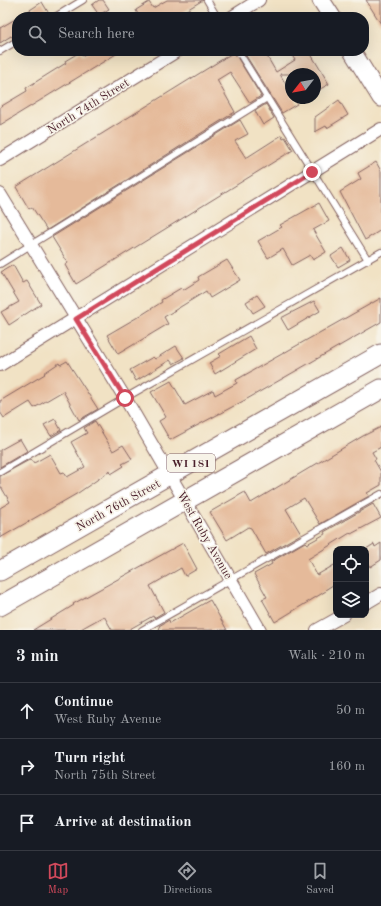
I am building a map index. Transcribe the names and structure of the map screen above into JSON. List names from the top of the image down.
{
  "streets": {
    "main road": ["WI 181", "North 76th Street"],
    "street": ["North 74th Street", "West Ruby Avenue"]
  },
  "crossings": [
    ["WI 181", "West Ruby Avenue"],
    ["North 76th Street", "West Ruby Avenue"]
  ],
  "north": "bottom left",
  "page": {
    "search": "Search here",
    "heading": ["3 min", "Walk · 210 m"],
    "list": [
      ["Continue", "West Ruby Avenue", "50 m"],
      ["Turn right", "North 75th Street", "160 m"],
      "Arrive at destination"
    ],
    "nav": ["Map", "Directions", "Saved"]
  }
}
